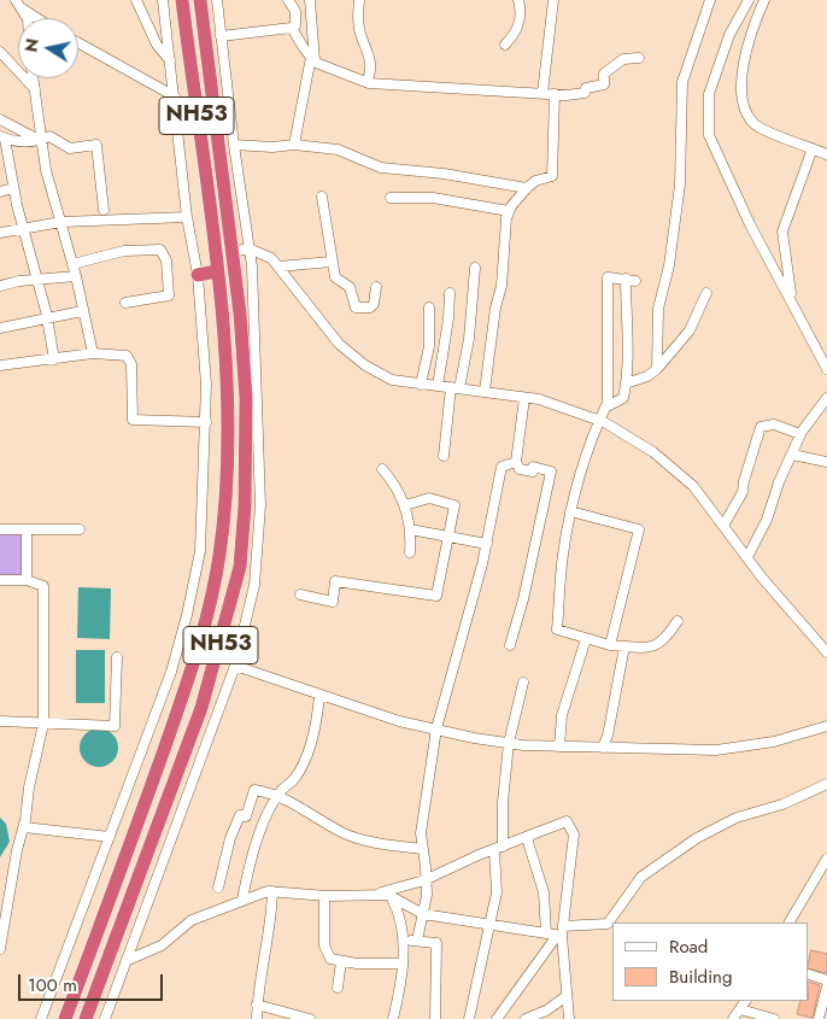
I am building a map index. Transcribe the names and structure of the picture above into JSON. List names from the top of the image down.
{
  "streets": {
    "highway": ["NH53"]
  },
  "legend": ["Road", "Building"],
  "scale_bar": "100 m",
  "north": "left"
}
